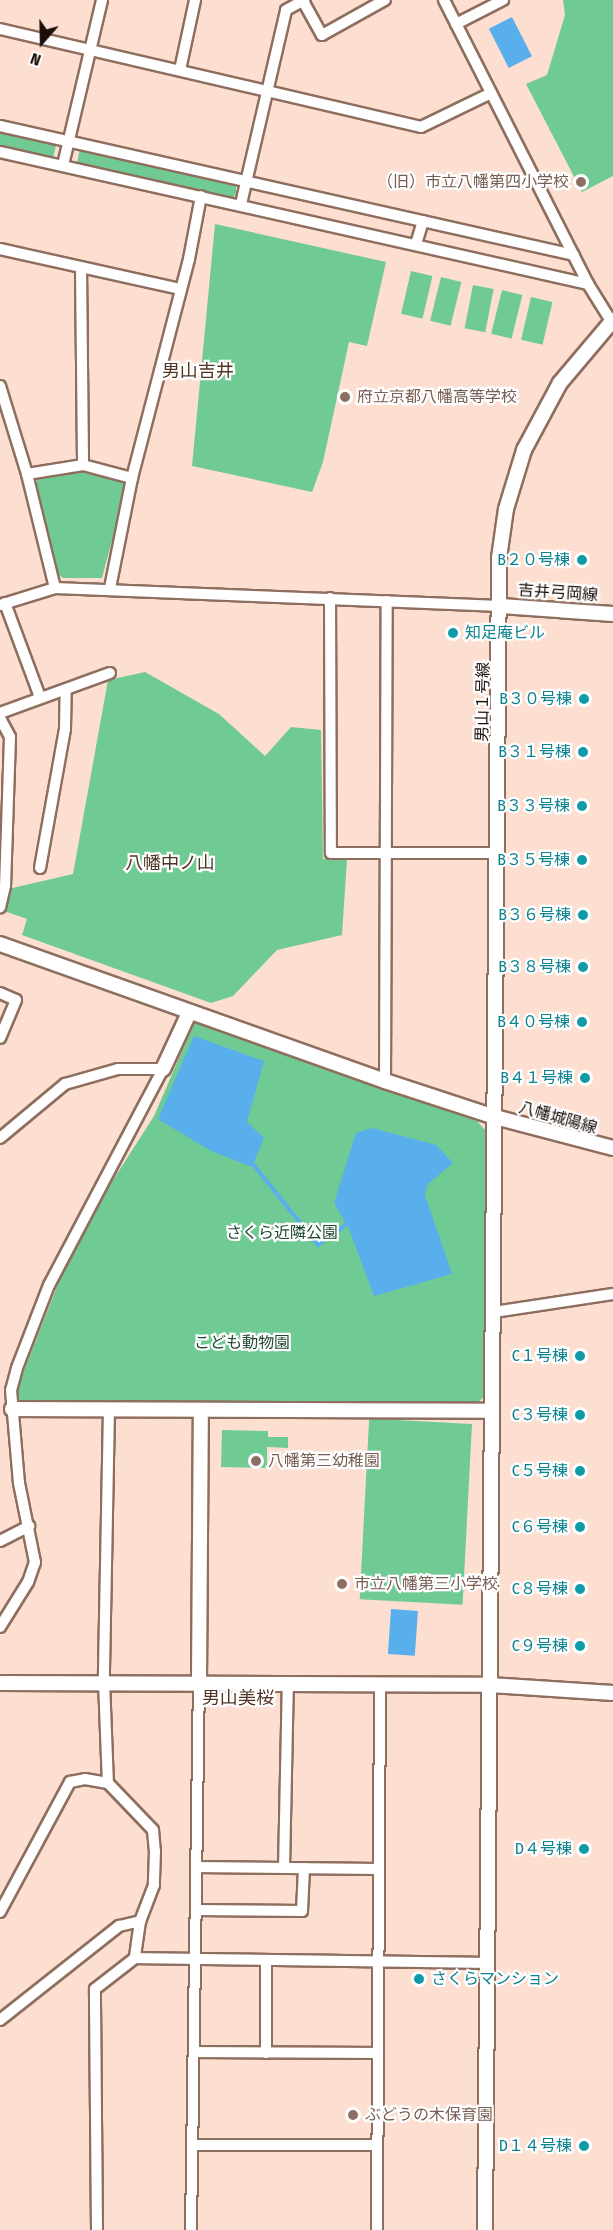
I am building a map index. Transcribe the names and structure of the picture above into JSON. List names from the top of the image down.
{
  "streets": {
    "street": ["吉井弓岡線", "男山１号線", "八幡城陽線"]
  },
  "crossings": [
    ["吉井弓岡線", "男山１号線"],
    ["男山１号線", "八幡城陽線"]
  ],
  "districts": ["男山吉井", "八幡中ノ山", "男山美桜"],
  "parks": ["さくら近隣公園", "こども動物園"],
  "places": [
    "（旧）市立八幡第四小学校",
    "府立京都八幡高等学校",
    "B２０号棟",
    "知足庵ビル",
    "B３０号棟",
    "B３１号棟",
    "B３３号棟",
    "B３５号棟",
    "B３６号棟",
    "B３８号棟",
    "B４０号棟",
    "B４１号棟",
    "C１号棟",
    "C３号棟",
    "八幡第三幼稚園",
    "C５号棟",
    "C６号棟",
    "市立八幡第三小学校",
    "C８号棟",
    "C９号棟",
    "D４号棟",
    "さくらマンション",
    "ぶどうの木保育園",
    "D１４号棟"
  ],
  "north": "bottom"
}
